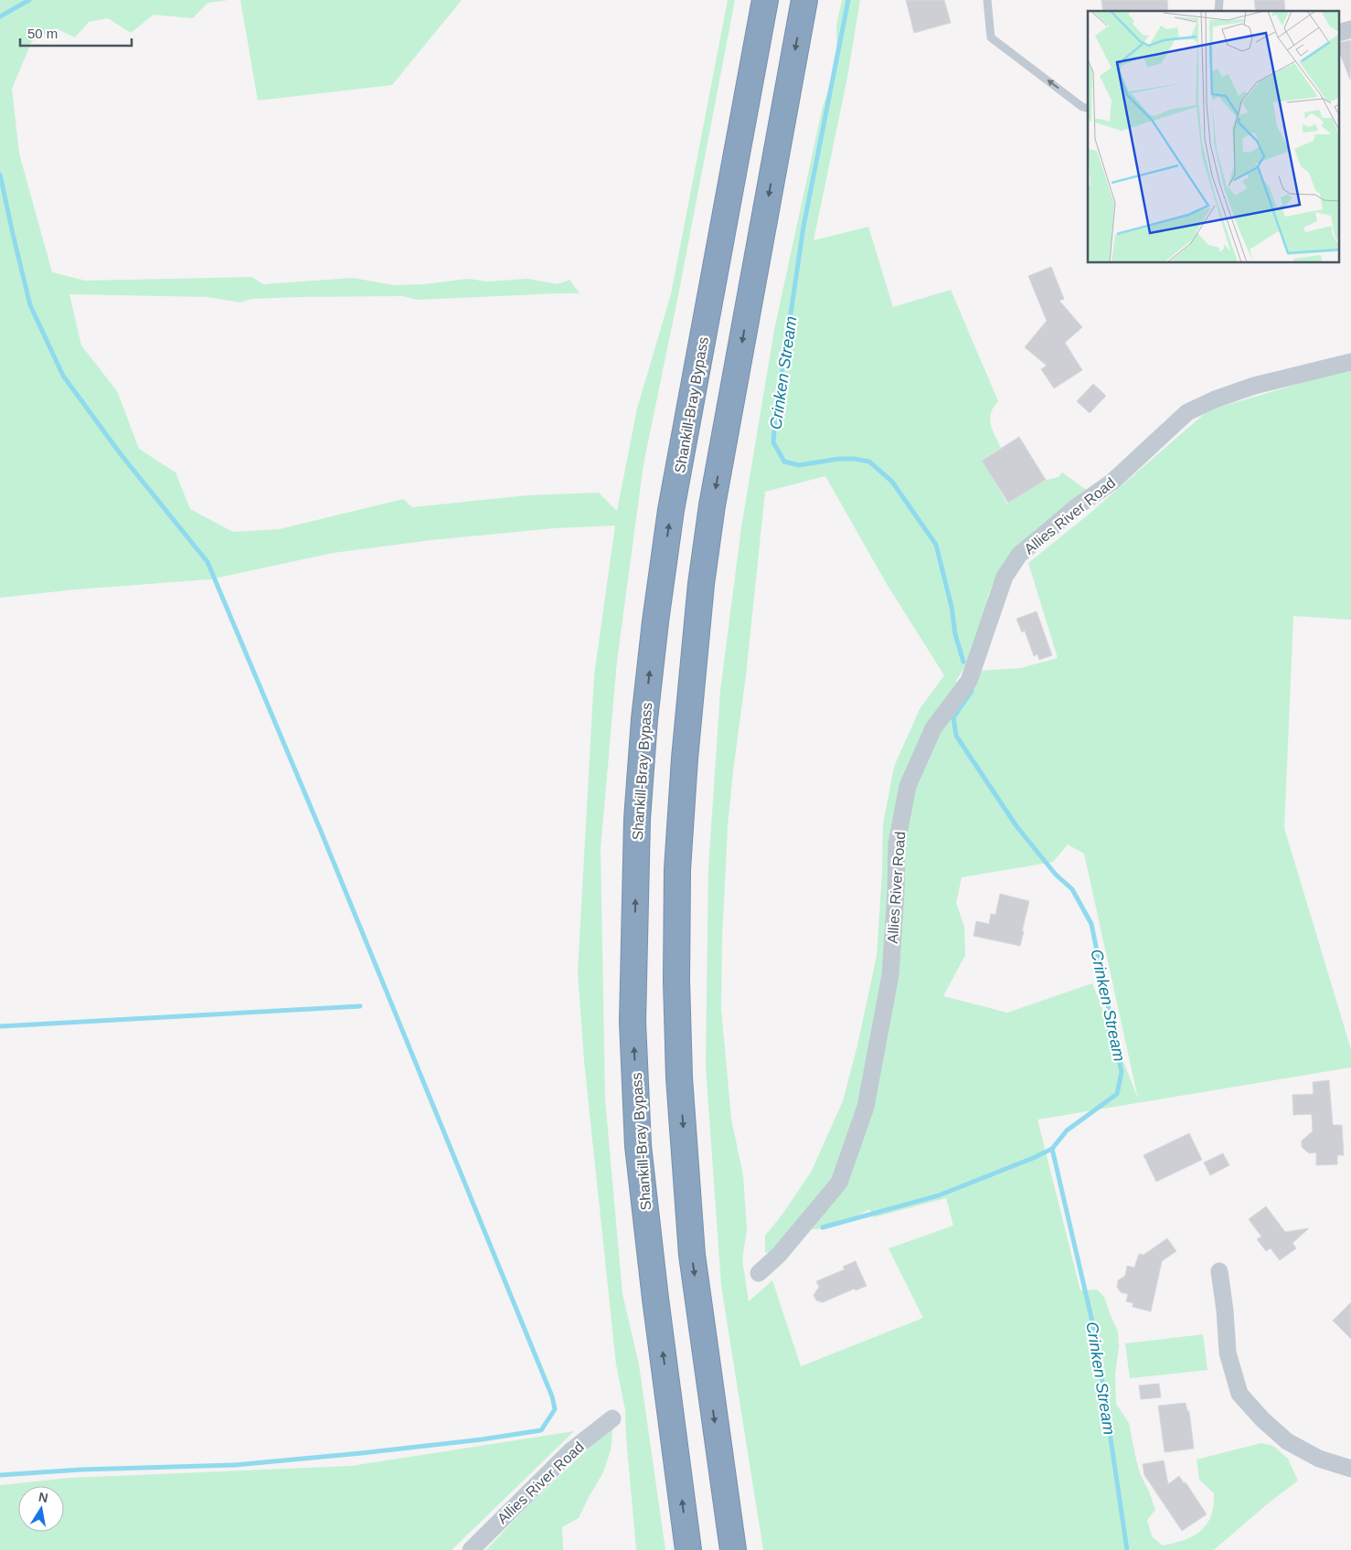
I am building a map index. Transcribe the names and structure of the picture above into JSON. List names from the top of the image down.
{
  "streets": {
    "highway": ["Shankill-Bray Bypass"],
    "street": ["Allies River Road"]
  },
  "water": ["Crinken Stream"],
  "scale_bar": "50 m",
  "north": "top"
}
